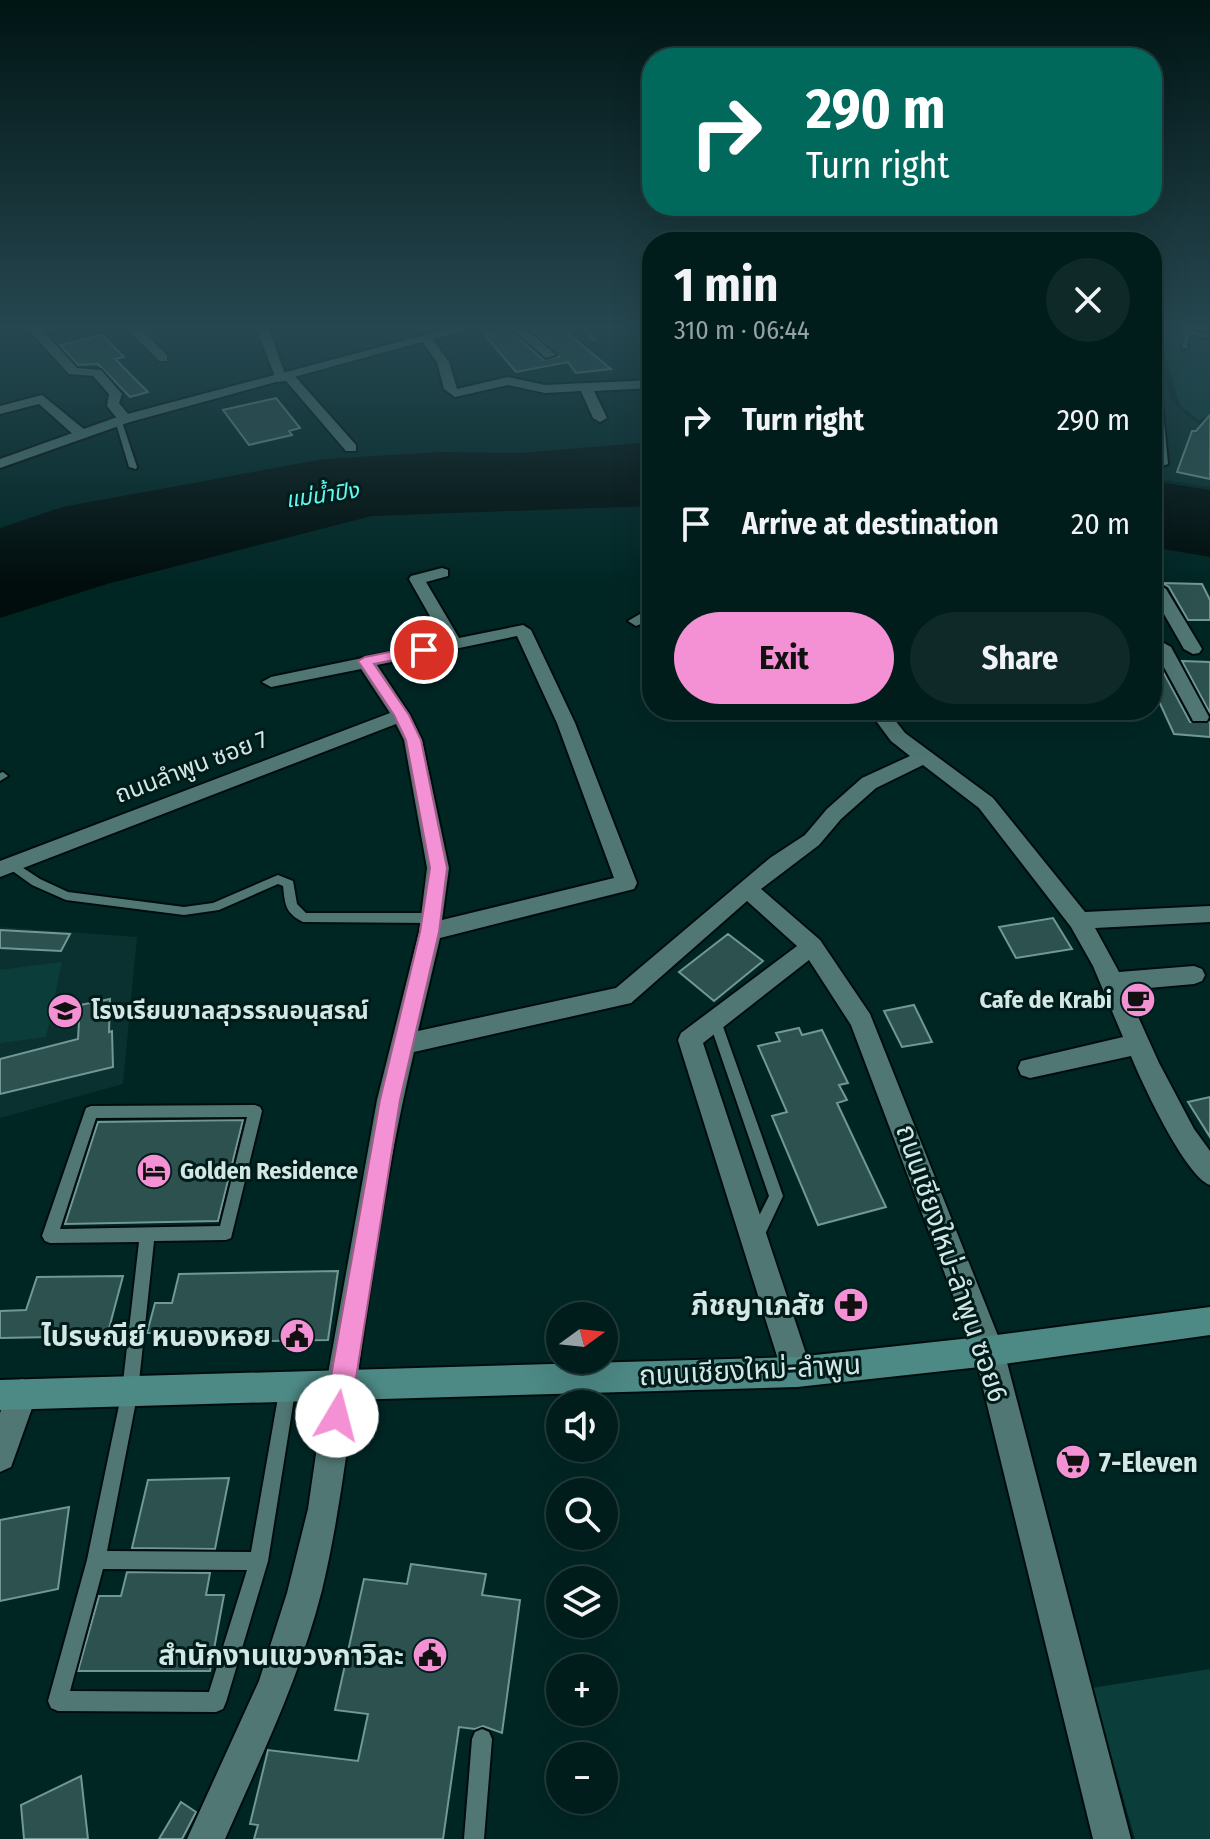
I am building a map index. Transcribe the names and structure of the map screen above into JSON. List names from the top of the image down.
{
  "streets": {
    "main road": ["ถนนเชียงใหม่-ลำพูน"],
    "street": ["ถนนลำพูน ซอย 7", "ถนนเชียงใหม่-ลำพูน ซอย6"]
  },
  "crossings": [
    ["ถนนเชียงใหม่-ลำพูน ซอย6", "ถนนเชียงใหม่-ลำพูน"]
  ],
  "water": ["แม่น้ำปิง"],
  "places": {
    "cafe": ["Cafe de Krabi"],
    "school or university": ["โรงเรียนขาลสุวรรณอนุสรณ์"],
    "hotel": ["Golden Residence"],
    "pharmacy": ["ภีชญาเภสัช"],
    "public building": ["ไปรษณีย์ หนองหอย", "สำนักงานแขวงกาวิละ"],
    "supermarket": ["7-Eleven"]
  },
  "north": "right",
  "page": {
    "turn": ["290 m", "Turn right"],
    "heading": ["1 min", "310 m · 06:44"],
    "list": [
      {
        "name": "Turn right",
        "value": "290 m"
      },
      {
        "name": "Arrive at destination",
        "value": "20 m"
      }
    ],
    "buttons": ["Exit", "Share"],
    "map_buttons": ["+", "−"]
  }
}
